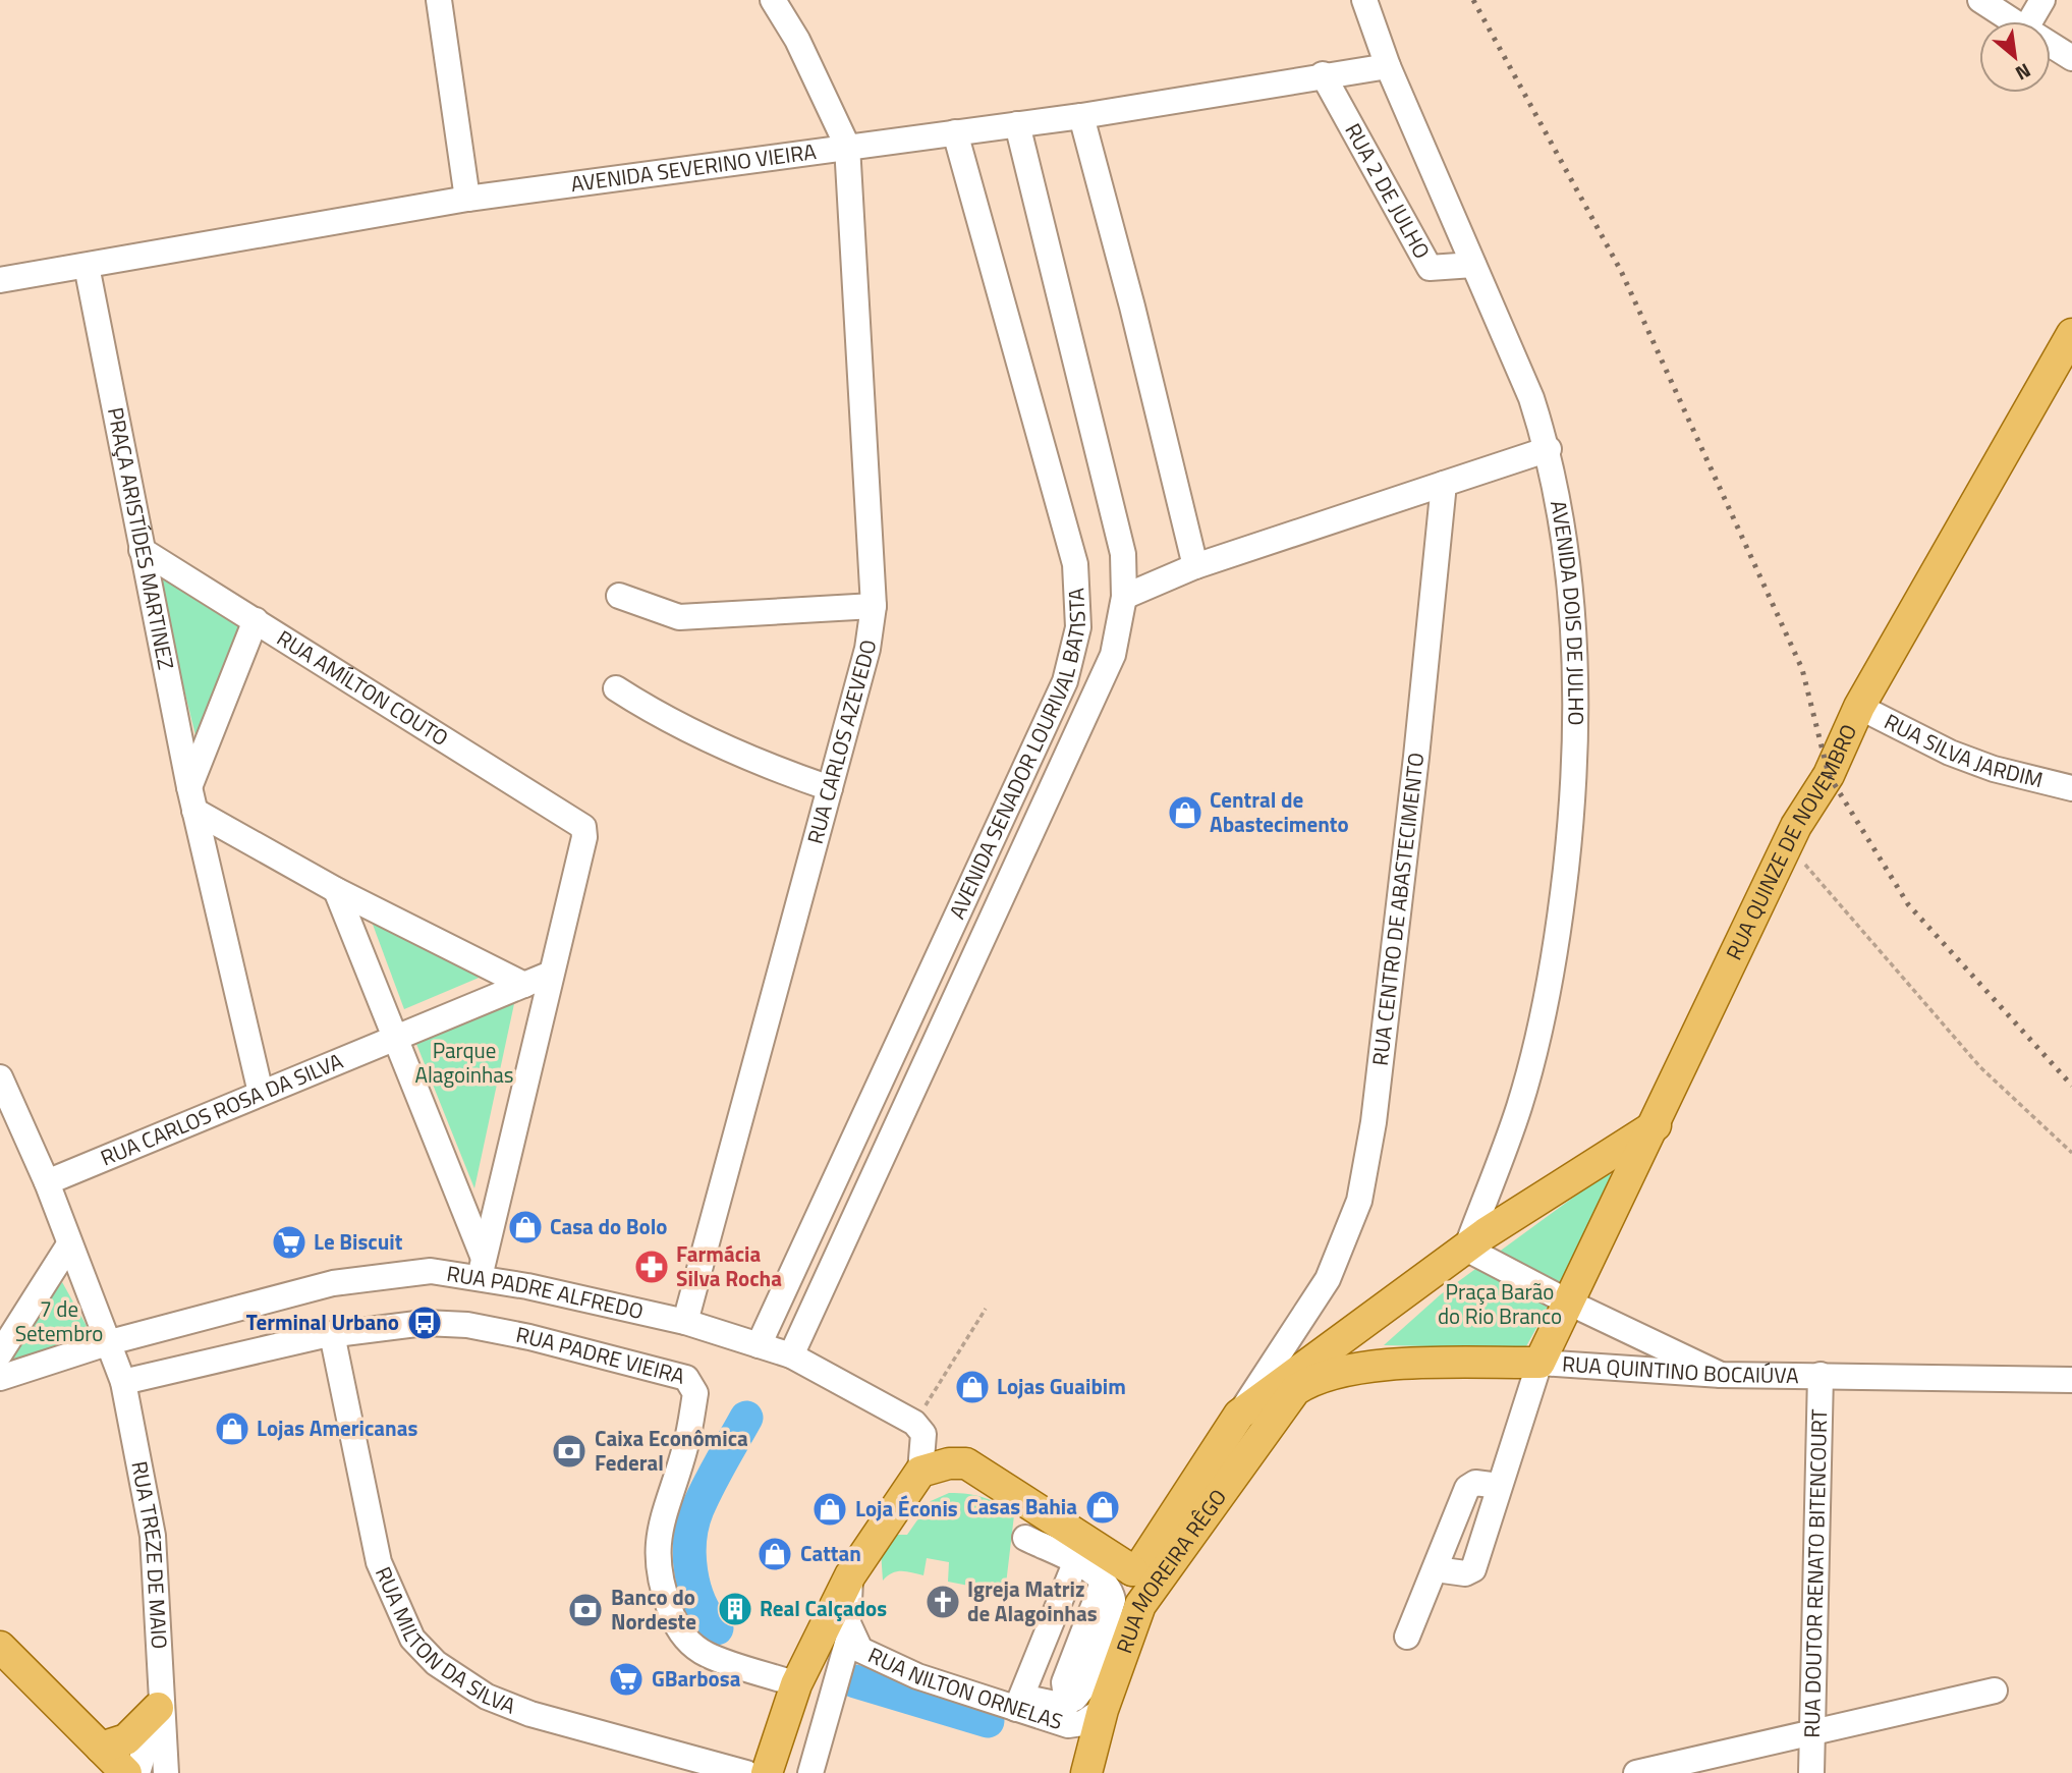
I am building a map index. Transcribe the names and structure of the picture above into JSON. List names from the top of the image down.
{
  "streets": {
    "main road": ["RUA QUINZE DE NOVEMBRO", "RUA QUINTINO BOCAIÚVA", "RUA MOREIRA RÊGO"],
    "street": [
      "AVENIDA SEVERINO VIEIRA",
      "RUA 2 DE JULHO",
      "PRAÇA ARISTÍDES MARTINEZ",
      "AVENIDA DOIS DE JULHO",
      "RUA AMÍLTON COUTO",
      "RUA CARLOS AZEVEDO",
      "RUA SILVA JARDIM",
      "AVENIDA SENADOR LOURIVAL BATISTA",
      "RUA CENTRO DE ABASTECIMENTO",
      "RUA CARLOS ROSA DA SILVA",
      "RUA PADRE ALFREDO",
      "RUA PADRE VIEIRA",
      "RUA TREZE DE MAIO",
      "RUA DOUTOR RENATO BITENCOURT",
      "RUA MILTON DA SILVA",
      "RUA NILTON ORNELAS"
    ]
  },
  "crossings": [
    ["AVENIDA SEVERINO VIEIRA", "RUA 2 DE JULHO"],
    ["AVENIDA SEVERINO VIEIRA", "PRAÇA ARISTÍDES MARTINEZ"],
    ["AVENIDA SEVERINO VIEIRA", "AVENIDA DOIS DE JULHO"],
    ["AVENIDA SEVERINO VIEIRA", "RUA CARLOS AZEVEDO"],
    ["AVENIDA SEVERINO VIEIRA", "AVENIDA SENADOR LOURIVAL BATISTA"],
    ["RUA 2 DE JULHO", "AVENIDA DOIS DE JULHO"],
    ["PRAÇA ARISTÍDES MARTINEZ", "RUA AMÍLTON COUTO"],
    ["RUA AMÍLTON COUTO", "RUA CARLOS ROSA DA SILVA"],
    ["RUA CARLOS AZEVEDO", "RUA PADRE ALFREDO"],
    ["RUA SILVA JARDIM", "RUA QUINZE DE NOVEMBRO"],
    ["AVENIDA SENADOR LOURIVAL BATISTA", "RUA PADRE ALFREDO"],
    ["RUA QUINZE DE NOVEMBRO", "RUA QUINTINO BOCAIÚVA"],
    ["RUA CENTRO DE ABASTECIMENTO", "RUA MOREIRA RÊGO"],
    ["RUA CARLOS ROSA DA SILVA", "RUA TREZE DE MAIO"],
    ["RUA PADRE ALFREDO", "RUA TREZE DE MAIO"],
    ["RUA PADRE VIEIRA", "RUA TREZE DE MAIO"],
    ["RUA PADRE VIEIRA", "RUA MILTON DA SILVA"],
    ["RUA QUINTINO BOCAIÚVA", "RUA MOREIRA RÊGO"],
    ["RUA QUINTINO BOCAIÚVA", "RUA DOUTOR RENATO BITENCOURT"],
    ["RUA MOREIRA RÊGO", "RUA NILTON ORNELAS"]
  ],
  "parks": ["Parque Alagoinhas", "Praça Barão do Rio Branco", "7 de Setembro"],
  "places": {
    "shop": [
      "Central de Abastecimento",
      "Casa do Bolo",
      "Lojas Guaibim",
      "Lojas Americanas",
      "Casas Bahia",
      "Loja Éconis",
      "Cattan"
    ],
    "supermarket": ["Le Biscuit", "GBarbosa"],
    "pharmacy": ["Farmácia Silva Rocha"],
    "bus stop": ["Terminal Urbano"],
    "bank": ["Caixa Econômica Federal", "Banco do Nordeste"],
    "church": ["Igreja Matriz de Alagoinhas"],
    "building": ["Real Calçados"]
  },
  "north": "bottom right"
}
